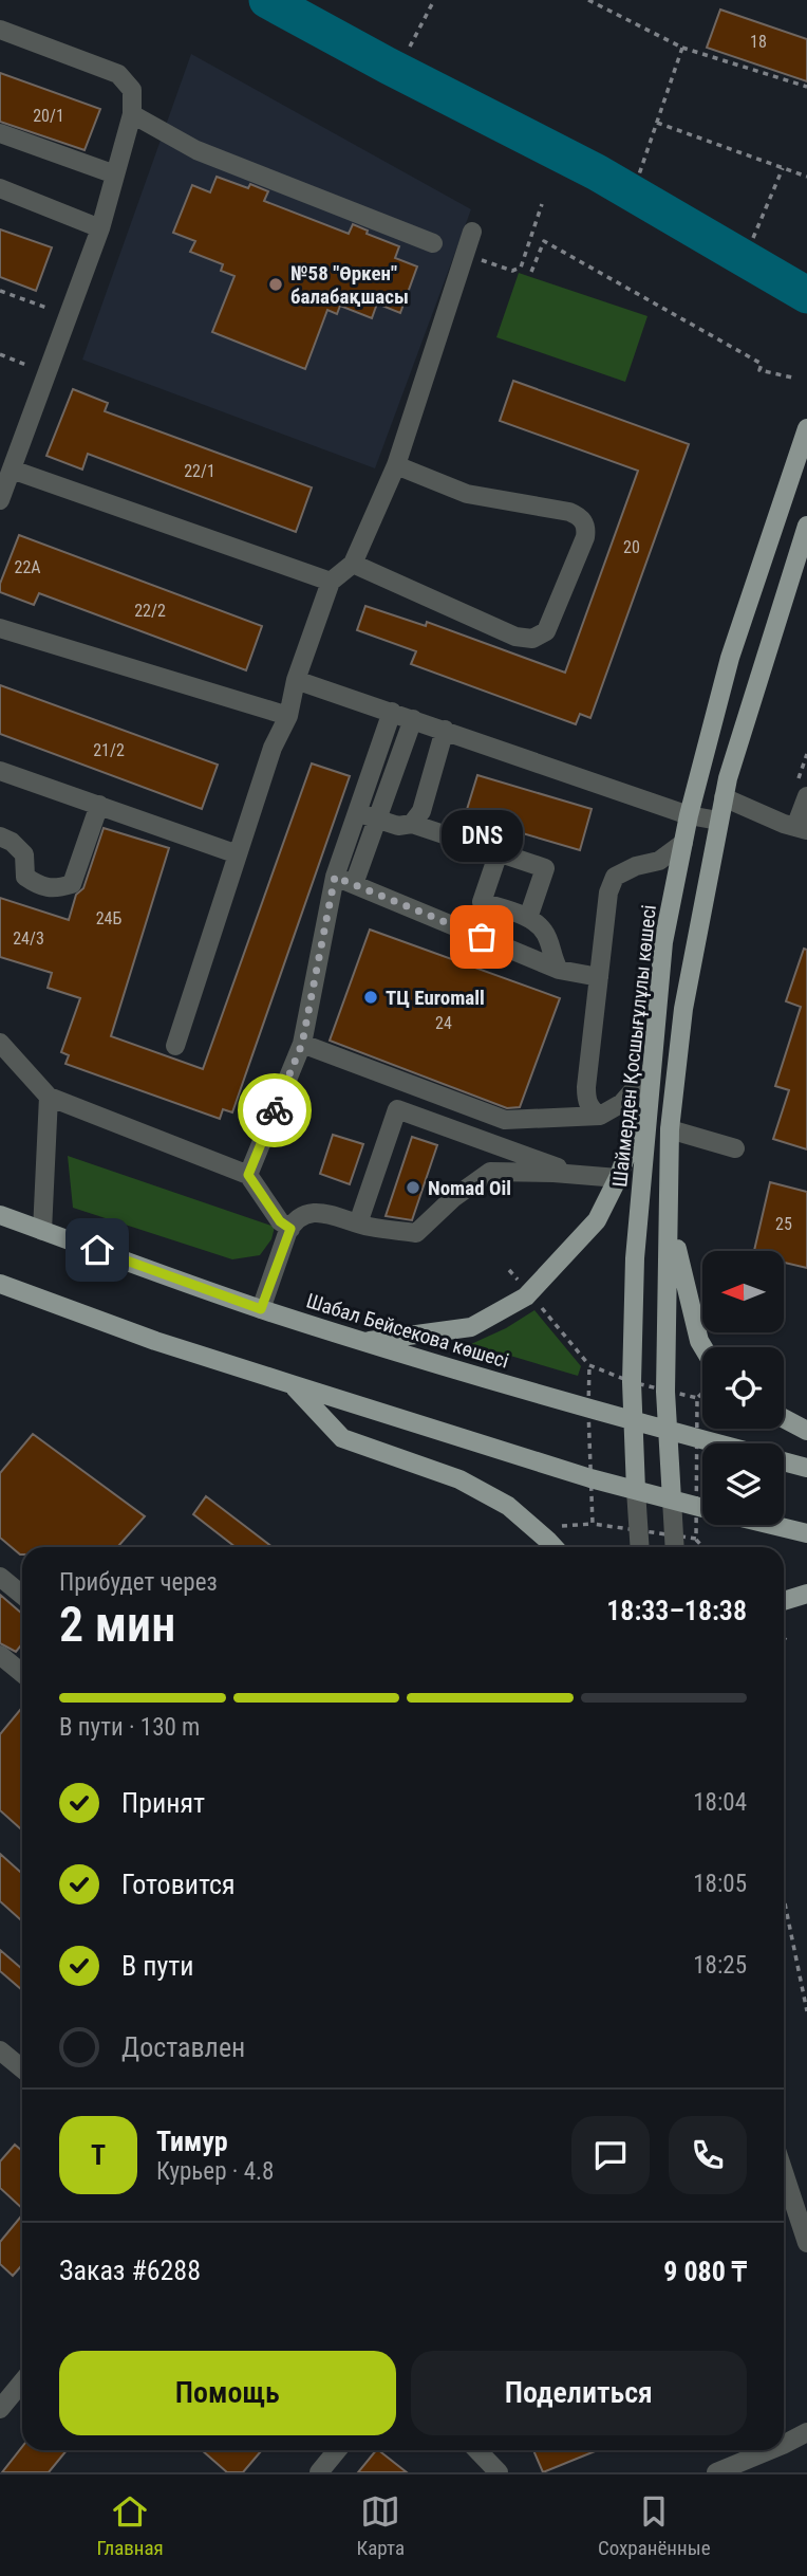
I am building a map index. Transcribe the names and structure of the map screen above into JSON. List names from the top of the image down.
{
  "streets": {
    "main road": ["Шаймерден Қосшығұлұлы көшесі", "Шабал Бейсекова көшесі"]
  },
  "crossings": [
    ["Шаймерден Қосшығұлұлы көшесі", "Шабал Бейсекова көшесі"]
  ],
  "places": [
    "№58 \"Өркен\" балабақшасы",
    "DNS",
    "ТЦ Euromall",
    "Nomad Oil"
  ],
  "house_numbers": [
    "18",
    "20/1",
    "22/1",
    "20",
    "22А",
    "22/2",
    "21/2",
    "24Б",
    "24/3",
    "24",
    "25"
  ],
  "north": "left",
  "page": {
    "bubble": "DNS",
    "heading": ["2 мин", "Прибудет через", "18:33–18:38"],
    "panel": [
      "Тимур",
      "Курьер · 4.8",
      "Заказ #6288",
      "9 080 ₸"
    ],
    "bar": "В пути · 130 m",
    "list": [
      ["Принят", "18:04"],
      ["Готовится", "18:05"],
      ["В пути", "18:25"],
      "Доставлен"
    ],
    "round": "Т",
    "buttons": ["Помощь", "Поделиться"],
    "tabs": ["Главная", "Карта", "Сохранённые"]
  }
}
